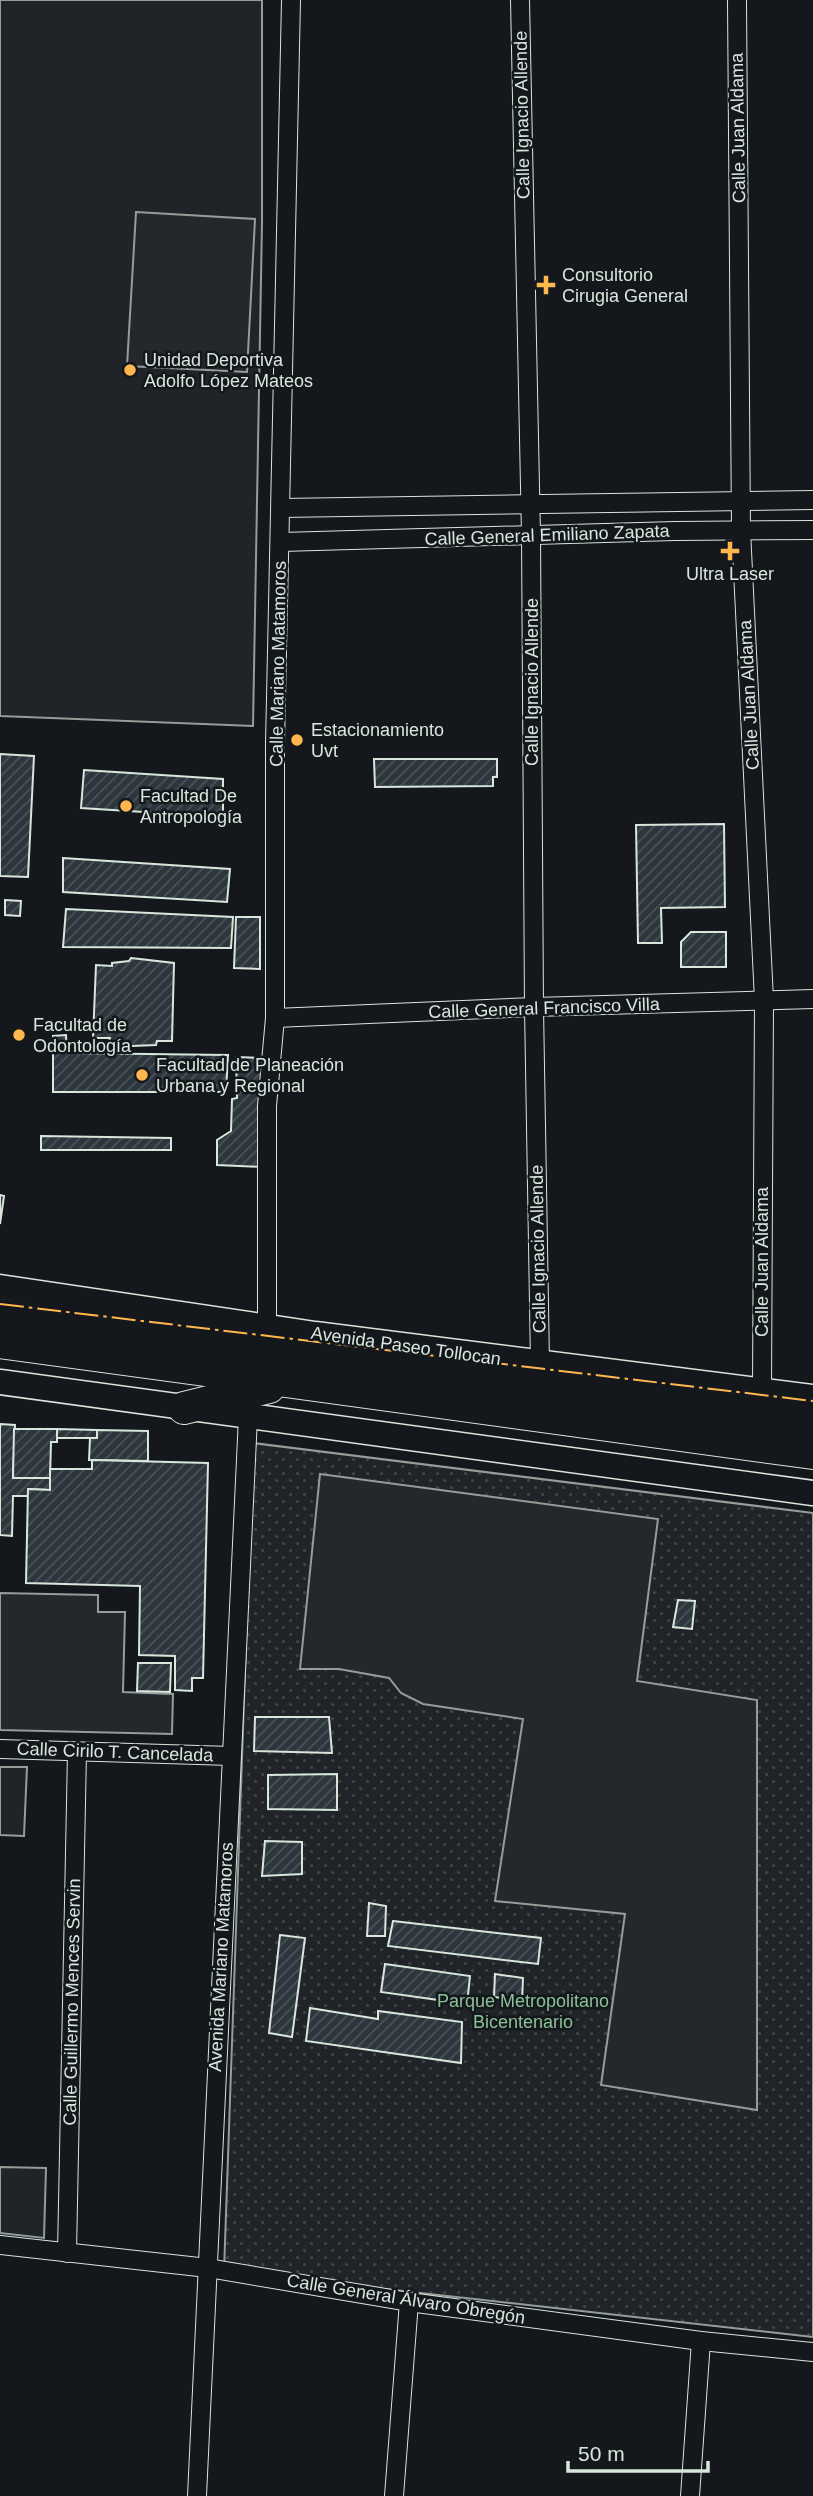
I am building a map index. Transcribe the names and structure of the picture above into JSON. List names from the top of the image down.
{
  "streets": {
    "highway": ["Avenida Paseo Tollocan"],
    "street": [
      "Calle Ignacio Allende",
      "Calle Juan Aldama",
      "Calle General Emiliano Zapata",
      "Calle Mariano Matamoros",
      "Calle General Francisco Villa",
      "Calle Cirilo T. Cancelada",
      "Avenida Mariano Matamoros",
      "Calle Guillermo Mences Servin",
      "Calle General Álvaro Obregón"
    ]
  },
  "crossings": [
    ["Calle Ignacio Allende", "Calle General Emiliano Zapata"],
    ["Calle Ignacio Allende", "Calle General Francisco Villa"],
    ["Calle Ignacio Allende", "Avenida Paseo Tollocan"],
    ["Calle Juan Aldama", "Calle General Emiliano Zapata"],
    ["Calle Juan Aldama", "Calle General Francisco Villa"],
    ["Calle Juan Aldama", "Avenida Paseo Tollocan"],
    ["Calle General Emiliano Zapata", "Calle Mariano Matamoros"],
    ["Calle Mariano Matamoros", "Calle General Francisco Villa"],
    ["Calle Mariano Matamoros", "Avenida Paseo Tollocan"],
    ["Calle Cirilo T. Cancelada", "Avenida Mariano Matamoros"],
    ["Calle Cirilo T. Cancelada", "Calle Guillermo Mences Servin"],
    ["Avenida Mariano Matamoros", "Calle General Álvaro Obregón"],
    ["Calle Guillermo Mences Servin", "Calle General Álvaro Obregón"]
  ],
  "parks": ["Parque Metropolitano Bicentenario"],
  "places": {
    "health": ["Consultorio Cirugia General", "Ultra Laser"],
    "other": [
      "Unidad Deportiva Adolfo López Mateos",
      "Estacionamiento Uvt",
      "Facultad De Antropología",
      "Facultad de Odontología",
      "Facultad de Planeación Urbana y Regional"
    ]
  },
  "scale_bar": "50 m"
}
